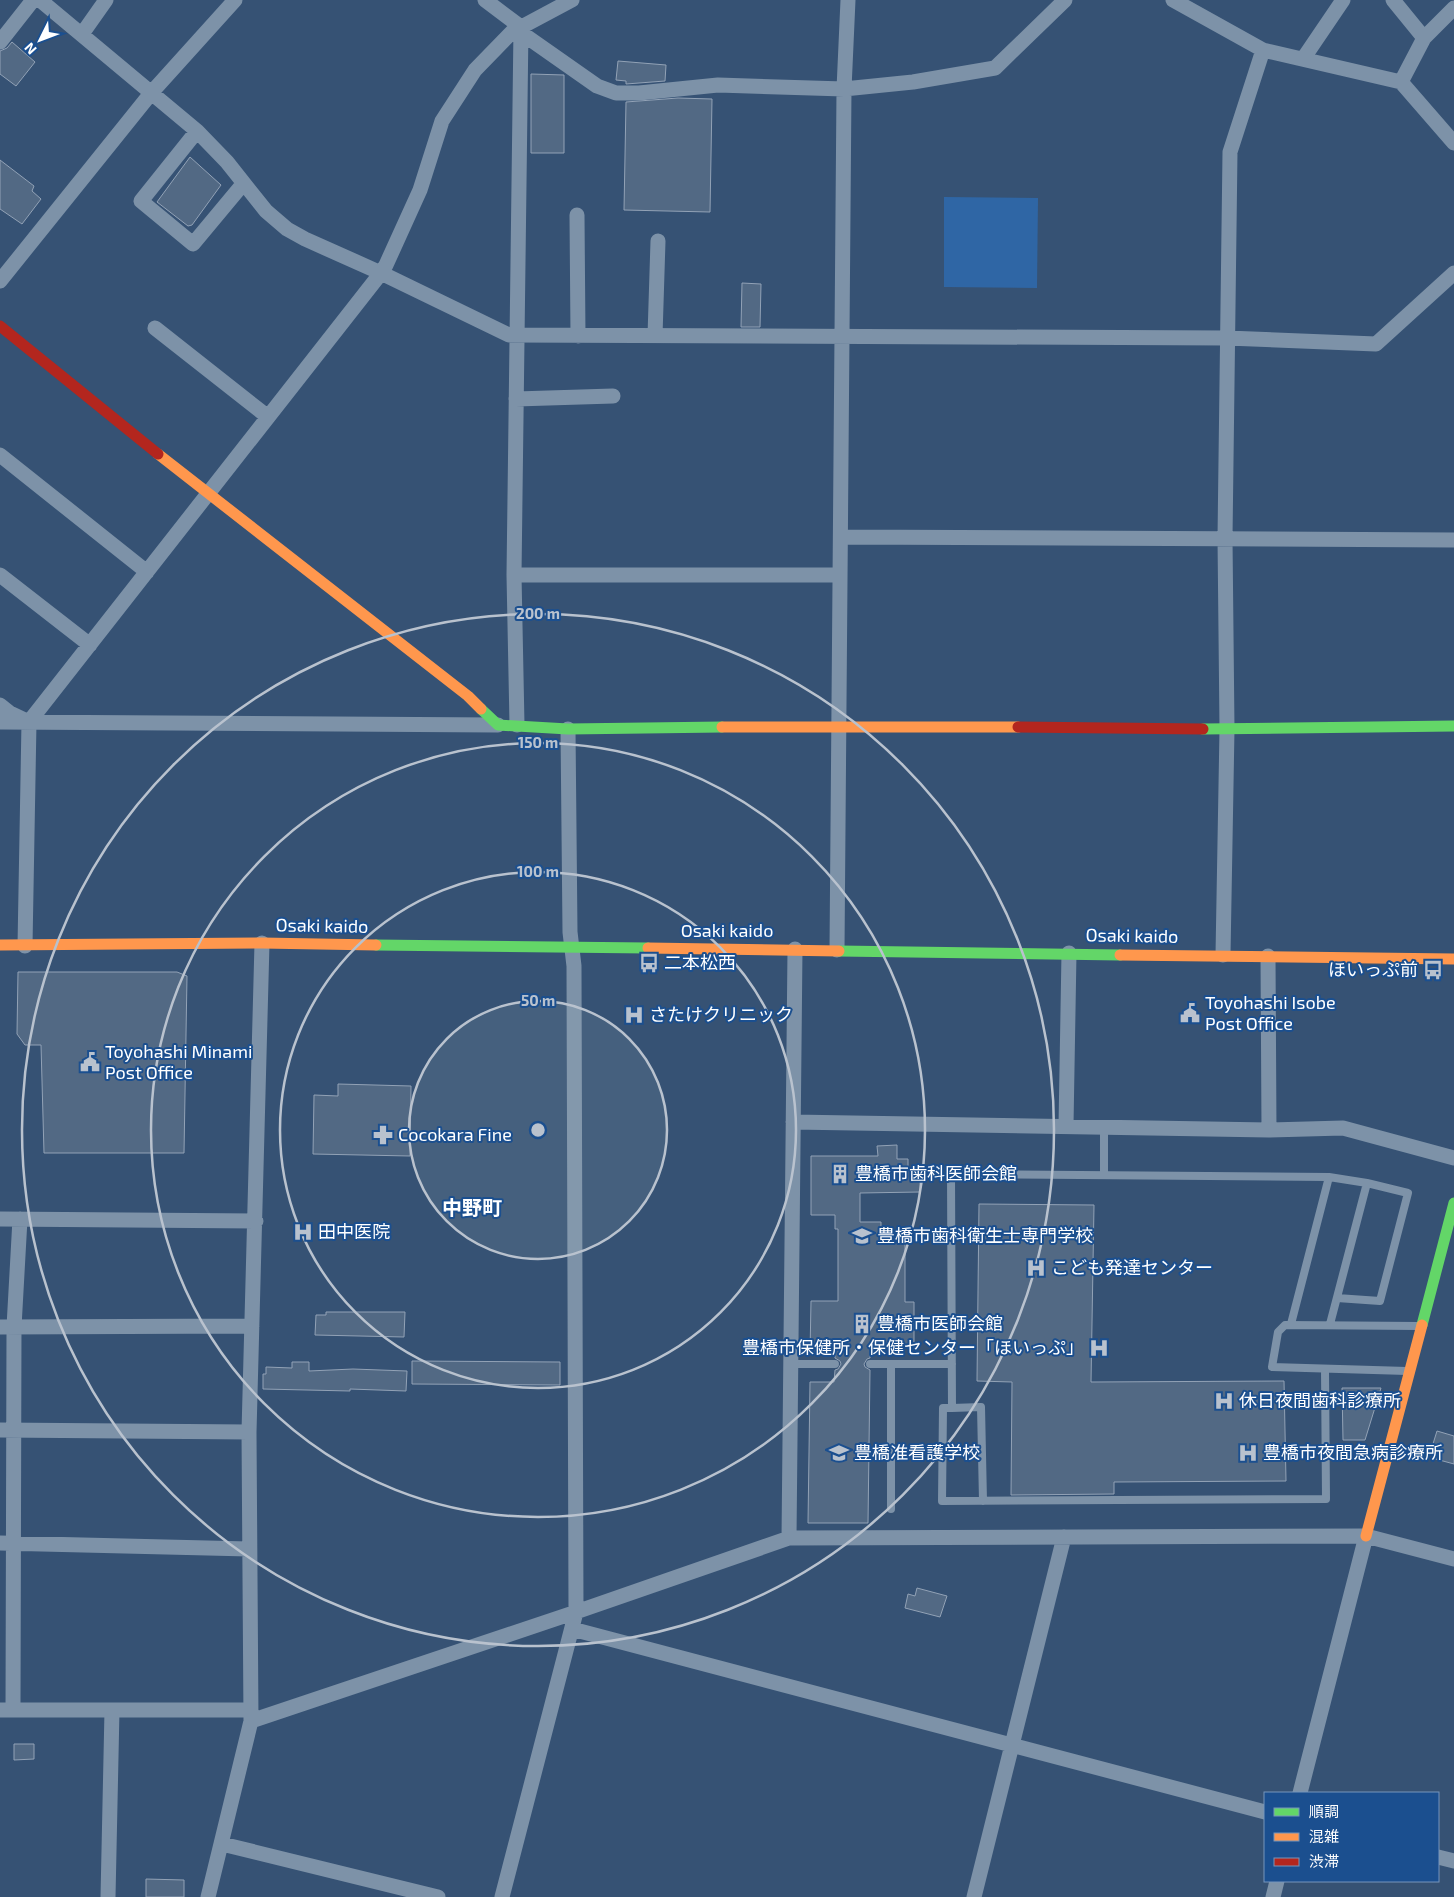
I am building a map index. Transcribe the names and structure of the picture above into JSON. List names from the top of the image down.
{
  "streets": {
    "street": ["Osaki kaido"]
  },
  "districts": ["中野町"],
  "places": {
    "bus stop": ["二本松西", "ほいっぷ前"],
    "public building": ["Toyohashi Isobe Post Office", "Toyohashi Minami Post Office"],
    "hospital": [
      "さたけクリニック",
      "田中医院",
      "こども発達センター",
      "豊橋市保健所・保健センター「ほいっぷ」",
      "休日夜間歯科診療所",
      "豊橋市夜間急病診療所"
    ],
    "pharmacy": ["Cocokara Fine"],
    "building": ["豊橋市歯科医師会館", "豊橋市医師会館"],
    "school or university": ["豊橋市歯科衛生士専門学校", "豊橋准看護学校"]
  },
  "legend": ["順調", "混雑", "渋滞"],
  "north": "bottom left",
  "rings": [
    "200 m",
    "150 m",
    "100 m",
    "50 m"
  ]
}
